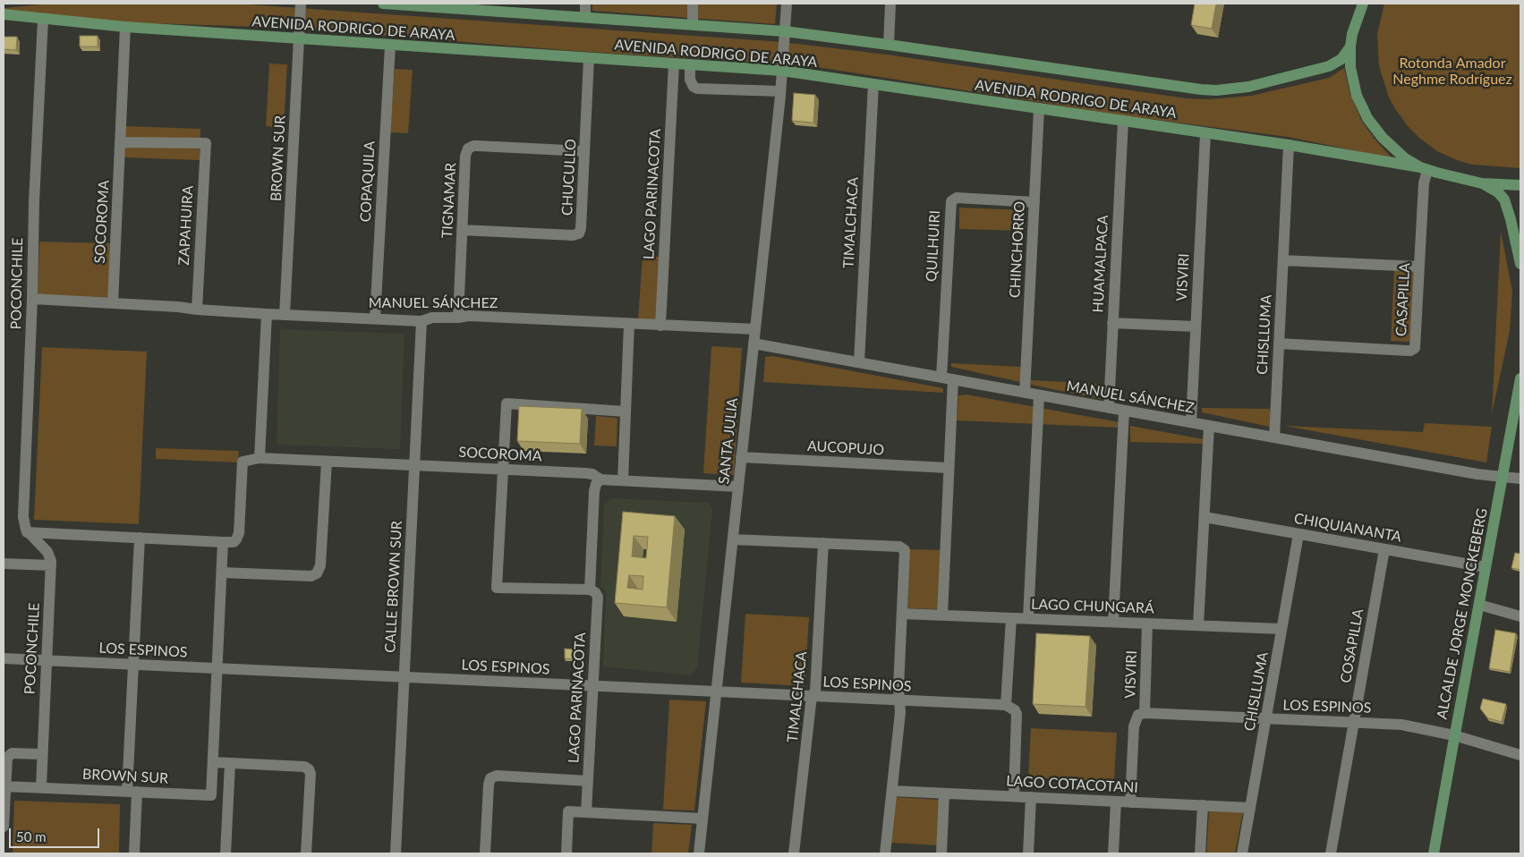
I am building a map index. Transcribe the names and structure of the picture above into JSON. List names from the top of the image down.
{
  "streets": {
    "main road": ["AVENIDA RODRIGO DE ARAYA", "ALCALDE JORGE MONCKEBERG"],
    "street": [
      "BROWN SUR",
      "CHUCULLO",
      "COPAQUILA",
      "LAGO PARINACOTA",
      "TIGNAMAR",
      "SOCOROMA",
      "TIMALCHACA",
      "ZAPAHUIRA",
      "QUILHUIRI",
      "CHINCHORRO",
      "HUAMALPACA",
      "VISVIRI",
      "POCONCHILE",
      "CASAPILLA",
      "MANUEL SÁNCHEZ",
      "CHISLLUMA",
      "SANTA JULIA",
      "AUCOPUJO",
      "CHIQUIANANTA",
      "CALLE BROWN SUR",
      "LAGO CHUNGARÁ",
      "COSAPILLA",
      "LOS ESPINOS",
      "LAGO COTACOTANI"
    ]
  },
  "crossings": [
    ["AVENIDA RODRIGO DE ARAYA", "BROWN SUR"],
    ["AVENIDA RODRIGO DE ARAYA", "CHUCULLO"],
    ["AVENIDA RODRIGO DE ARAYA", "COPAQUILA"],
    ["AVENIDA RODRIGO DE ARAYA", "LAGO PARINACOTA"],
    ["AVENIDA RODRIGO DE ARAYA", "SOCOROMA"],
    ["AVENIDA RODRIGO DE ARAYA", "TIMALCHACA"],
    ["AVENIDA RODRIGO DE ARAYA", "CHINCHORRO"],
    ["AVENIDA RODRIGO DE ARAYA", "HUAMALPACA"],
    ["AVENIDA RODRIGO DE ARAYA", "VISVIRI"],
    ["AVENIDA RODRIGO DE ARAYA", "POCONCHILE"],
    ["AVENIDA RODRIGO DE ARAYA", "CASAPILLA"],
    ["AVENIDA RODRIGO DE ARAYA", "CHISLLUMA"],
    ["AVENIDA RODRIGO DE ARAYA", "SANTA JULIA"],
    ["BROWN SUR", "POCONCHILE"],
    ["BROWN SUR", "MANUEL SÁNCHEZ"],
    ["BROWN SUR", "LOS ESPINOS"],
    ["CHUCULLO", "TIGNAMAR"],
    ["COPAQUILA", "MANUEL SÁNCHEZ"],
    ["LAGO PARINACOTA", "SOCOROMA"],
    ["LAGO PARINACOTA", "MANUEL SÁNCHEZ"],
    ["LAGO PARINACOTA", "LOS ESPINOS"],
    ["TIGNAMAR", "MANUEL SÁNCHEZ"],
    ["SOCOROMA", "ZAPAHUIRA"],
    ["SOCOROMA", "MANUEL SÁNCHEZ"],
    ["SOCOROMA", "SANTA JULIA"],
    ["SOCOROMA", "CALLE BROWN SUR"],
    ["TIMALCHACA", "MANUEL SÁNCHEZ"],
    ["TIMALCHACA", "LOS ESPINOS"],
    ["ZAPAHUIRA", "MANUEL SÁNCHEZ"],
    ["QUILHUIRI", "CHINCHORRO"],
    ["QUILHUIRI", "MANUEL SÁNCHEZ"],
    ["CHINCHORRO", "MANUEL SÁNCHEZ"],
    ["HUAMALPACA", "MANUEL SÁNCHEZ"],
    ["VISVIRI", "MANUEL SÁNCHEZ"],
    ["VISVIRI", "LAGO CHUNGARÁ"],
    ["VISVIRI", "LOS ESPINOS"],
    ["VISVIRI", "LAGO COTACOTANI"],
    ["POCONCHILE", "MANUEL SÁNCHEZ"],
    ["POCONCHILE", "LOS ESPINOS"],
    ["CASAPILLA", "CHISLLUMA"],
    ["MANUEL SÁNCHEZ", "CHISLLUMA"],
    ["MANUEL SÁNCHEZ", "SANTA JULIA"],
    ["MANUEL SÁNCHEZ", "CALLE BROWN SUR"],
    ["MANUEL SÁNCHEZ", "ALCALDE JORGE MONCKEBERG"],
    ["CHISLLUMA", "CHIQUIANANTA"],
    ["CHISLLUMA", "LAGO CHUNGARÁ"],
    ["CHISLLUMA", "LOS ESPINOS"],
    ["CHISLLUMA", "LAGO COTACOTANI"],
    ["SANTA JULIA", "AUCOPUJO"],
    ["SANTA JULIA", "LOS ESPINOS"],
    ["CHIQUIANANTA", "ALCALDE JORGE MONCKEBERG"],
    ["CHIQUIANANTA", "COSAPILLA"],
    ["CALLE BROWN SUR", "LOS ESPINOS"],
    ["ALCALDE JORGE MONCKEBERG", "LOS ESPINOS"],
    ["COSAPILLA", "LOS ESPINOS"]
  ],
  "parks": ["Rotonda Amador Neghme Rodríguez"],
  "scale_bar": "50 m"
}
